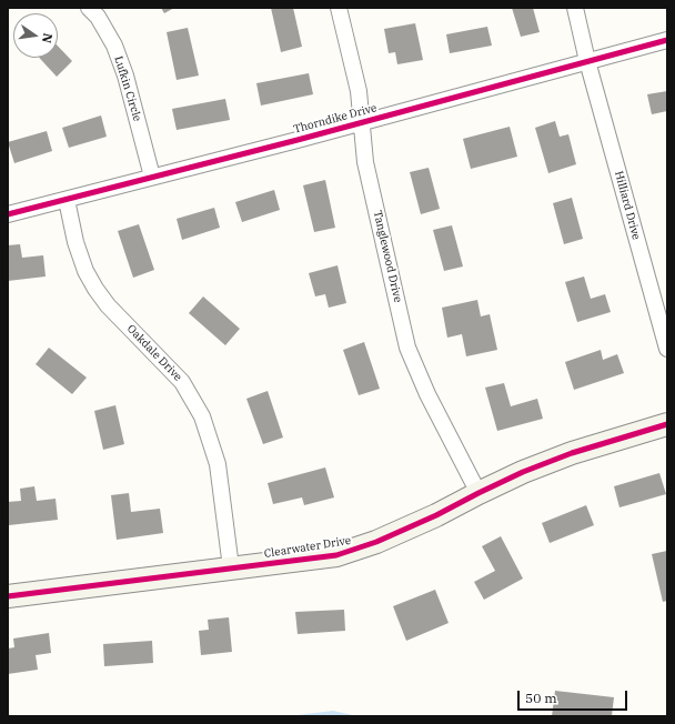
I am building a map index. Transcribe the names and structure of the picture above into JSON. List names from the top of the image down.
{
  "streets": {
    "street": [
      "Lufkin Circle",
      "Thorndike Drive",
      "Hilliard Drive",
      "Tanglewood Drive",
      "Oakdale Drive",
      "Clearwater Drive"
    ]
  },
  "crossings": [
    ["Lufkin Circle", "Thorndike Drive"],
    ["Thorndike Drive", "Hilliard Drive"],
    ["Thorndike Drive", "Tanglewood Drive"],
    ["Thorndike Drive", "Oakdale Drive"],
    ["Tanglewood Drive", "Clearwater Drive"],
    ["Oakdale Drive", "Clearwater Drive"]
  ],
  "scale_bar": "50 m",
  "north": "right"
}
